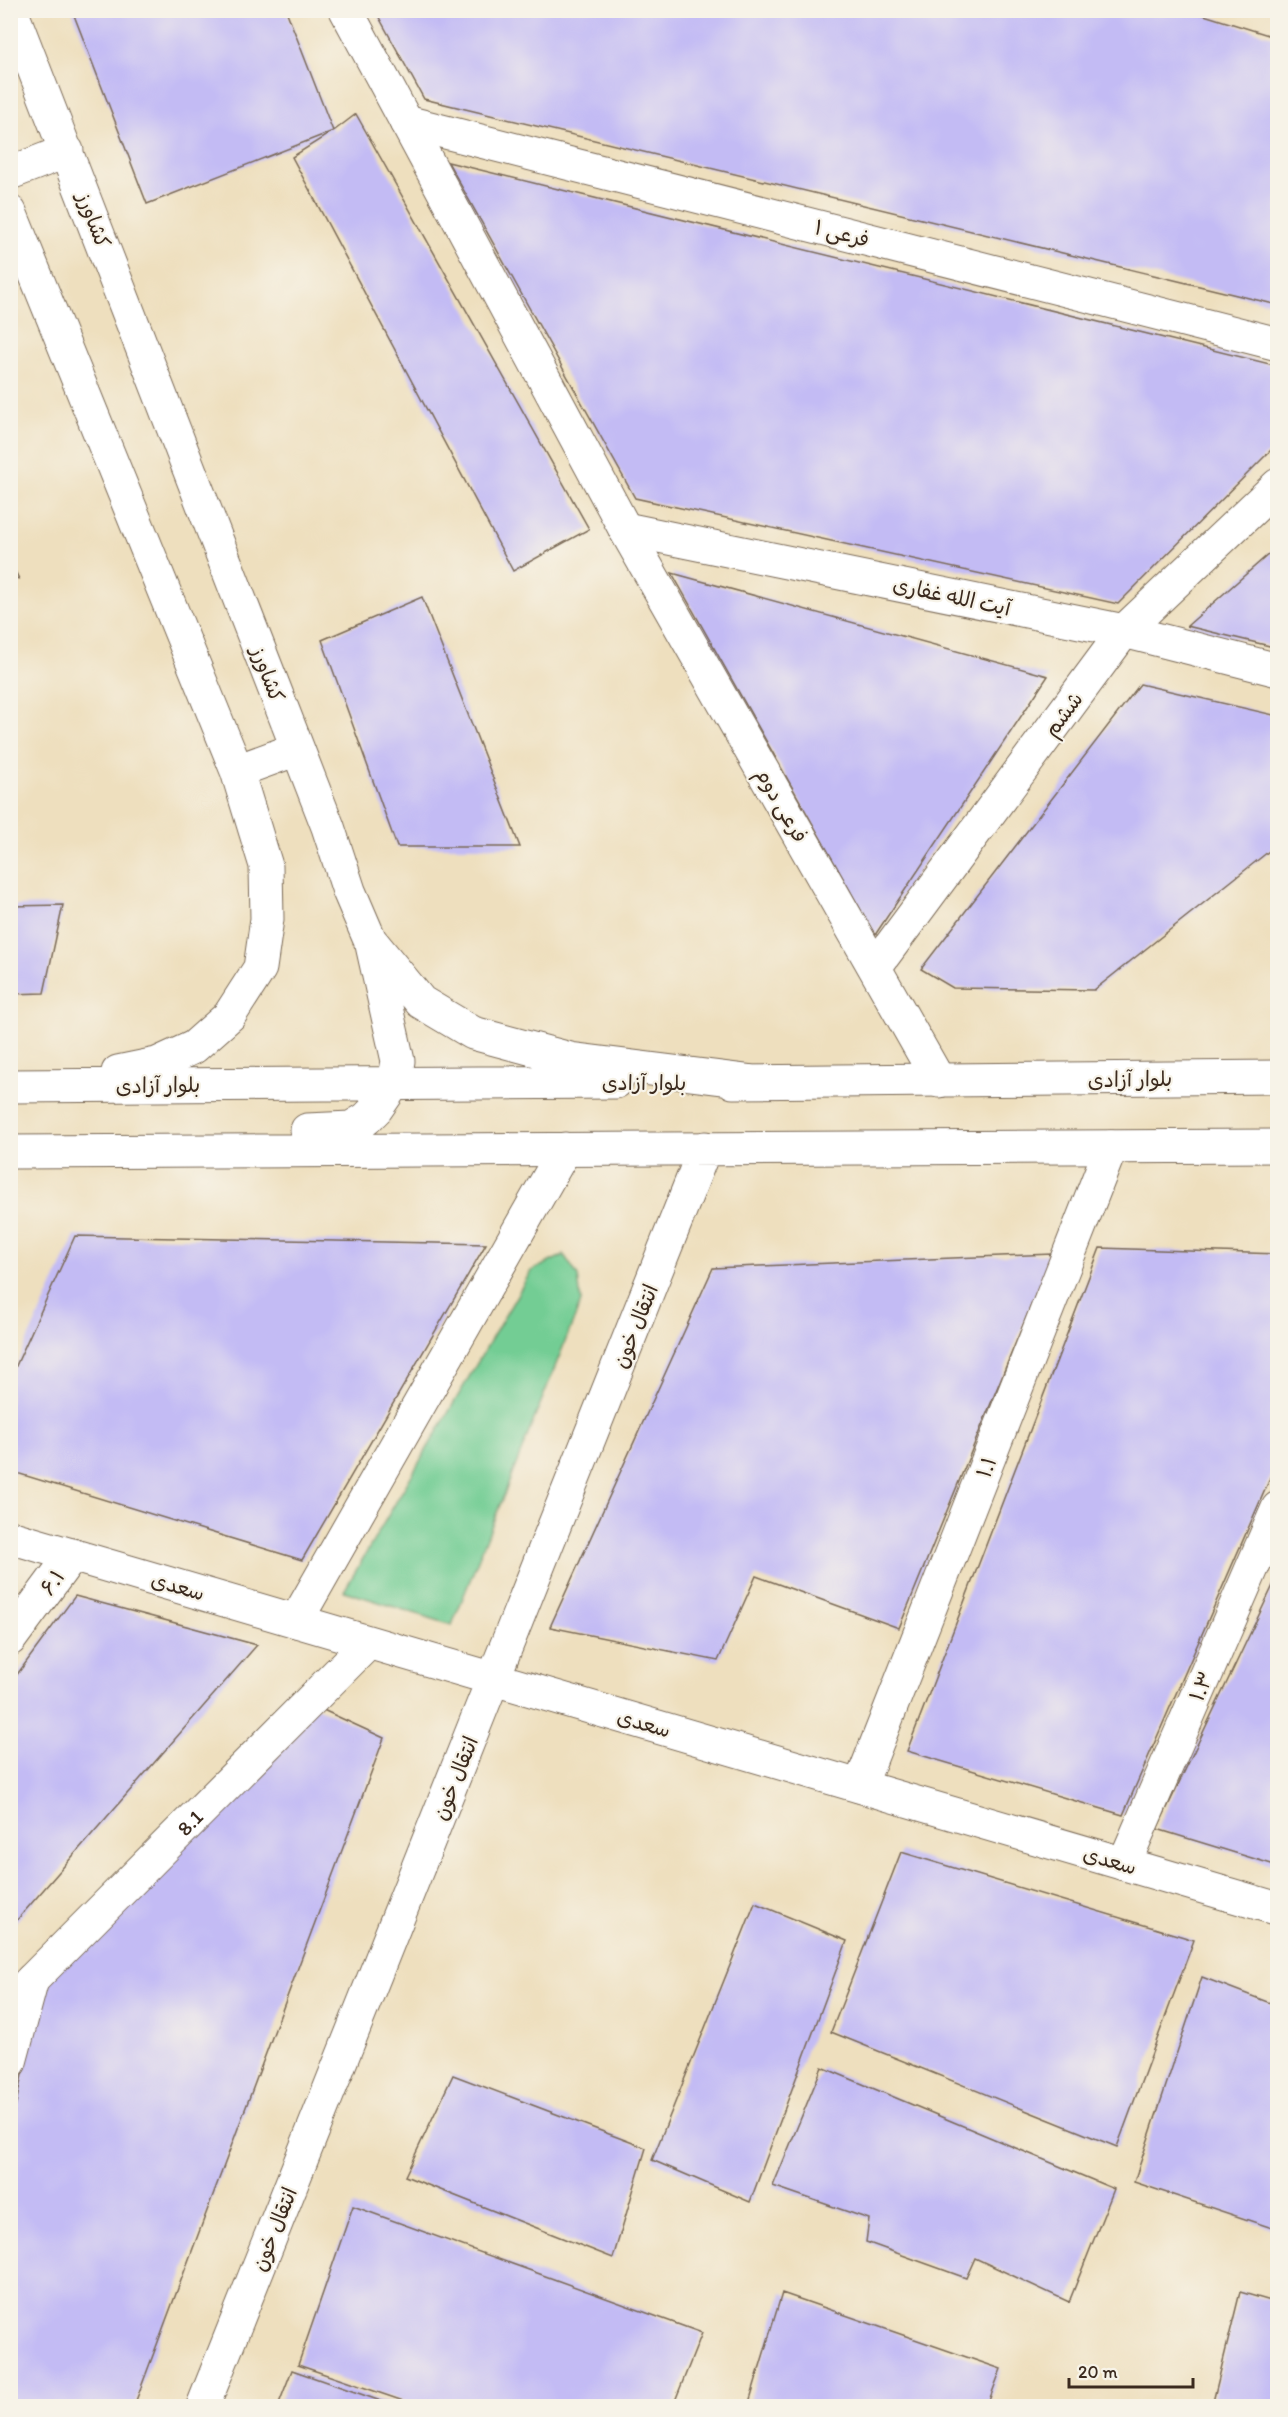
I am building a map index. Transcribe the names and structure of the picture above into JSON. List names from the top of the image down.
{
  "streets": {
    "main road": [
      "کشاورز",
      "فرعی ۱",
      "آیت الله غفاری",
      "ششم",
      "فرعی دوم",
      "بلوار آزادی",
      "انتقال خون",
      "۱.۱",
      "۶.۱",
      "سعدی",
      "۱.۳",
      "8.1"
    ]
  },
  "crossings": [
    ["کشاورز", "بلوار آزادی"],
    ["فرعی ۱", "فرعی دوم"],
    ["آیت الله غفاری", "ششم"],
    ["آیت الله غفاری", "فرعی دوم"],
    ["ششم", "فرعی دوم"],
    ["فرعی دوم", "بلوار آزادی"],
    ["انتقال خون", "سعدی"],
    ["۱.۱", "سعدی"],
    ["۶.۱", "سعدی"],
    ["سعدی", "۱.۳"],
    ["سعدی", "8.1"]
  ],
  "scale_bar": "20 m"
}
